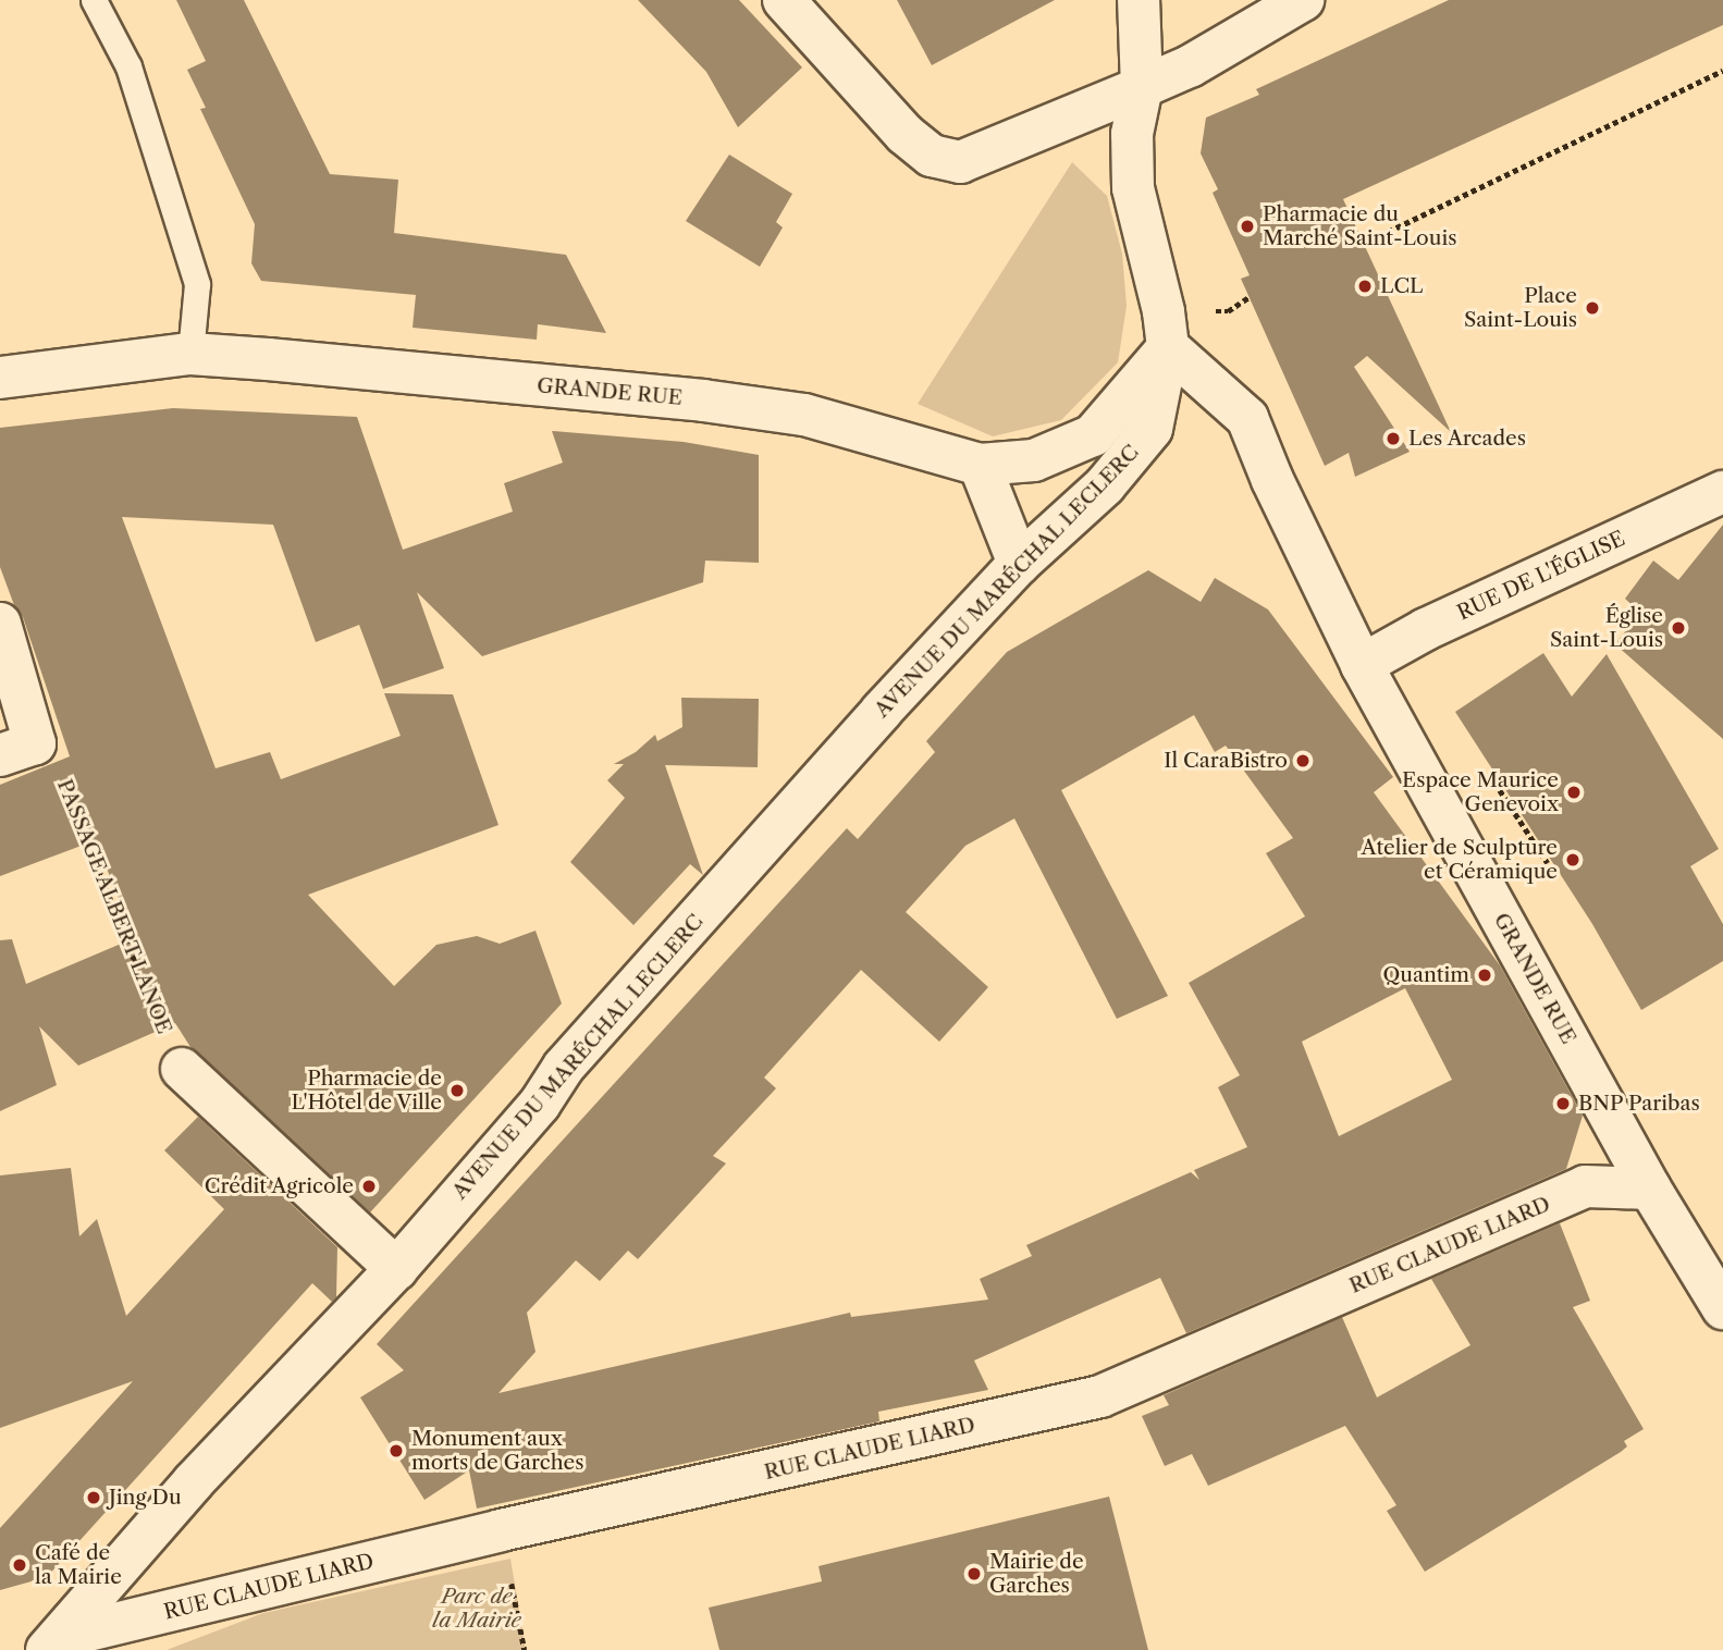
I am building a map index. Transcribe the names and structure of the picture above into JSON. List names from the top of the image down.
{
  "streets": {
    "street": [
      "GRANDE RUE",
      "RUE DE L'ÉGLISE",
      "AVENUE DU MARÉCHAL LECLERC",
      "RUE CLAUDE LIARD"
    ],
    "path": ["PASSAGE ALBERT LANOE"]
  },
  "crossings": [
    ["GRANDE RUE", "RUE DE L'ÉGLISE"],
    ["GRANDE RUE", "AVENUE DU MARÉCHAL LECLERC"],
    ["GRANDE RUE", "RUE CLAUDE LIARD"],
    ["AVENUE DU MARÉCHAL LECLERC", "RUE CLAUDE LIARD"]
  ],
  "parks": ["Parc de la Mairie"],
  "places": [
    "Pharmacie du Marché Saint-Louis",
    "LCL",
    "Place Saint-Louis",
    "Les Arcades",
    "Église Saint-Louis",
    "Il CaraBistro",
    "Espace Maurice Genevoix",
    "Atelier de Sculpture et Céramique",
    "Quantim",
    "Pharmacie de L'Hôtel de Ville",
    "BNP Paribas",
    "Crédit Agricole",
    "Monument aux morts de Garches",
    "Jing Du",
    "Café de la Mairie",
    "Mairie de Garches"
  ]
}
